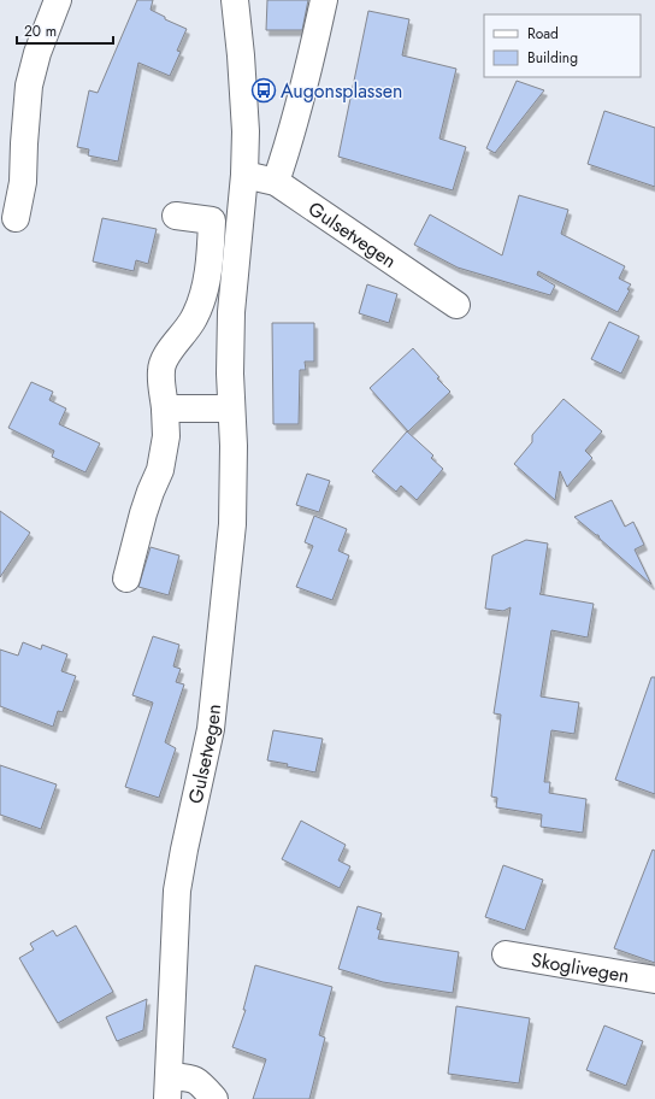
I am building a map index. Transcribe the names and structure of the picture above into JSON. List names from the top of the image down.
{
  "streets": {
    "street": ["Gulsetvegen", "Skoglivegen"]
  },
  "places": {
    "bus stop": ["Augonsplassen"]
  },
  "legend": ["Road", "Building"],
  "scale_bar": "20 m"
}
